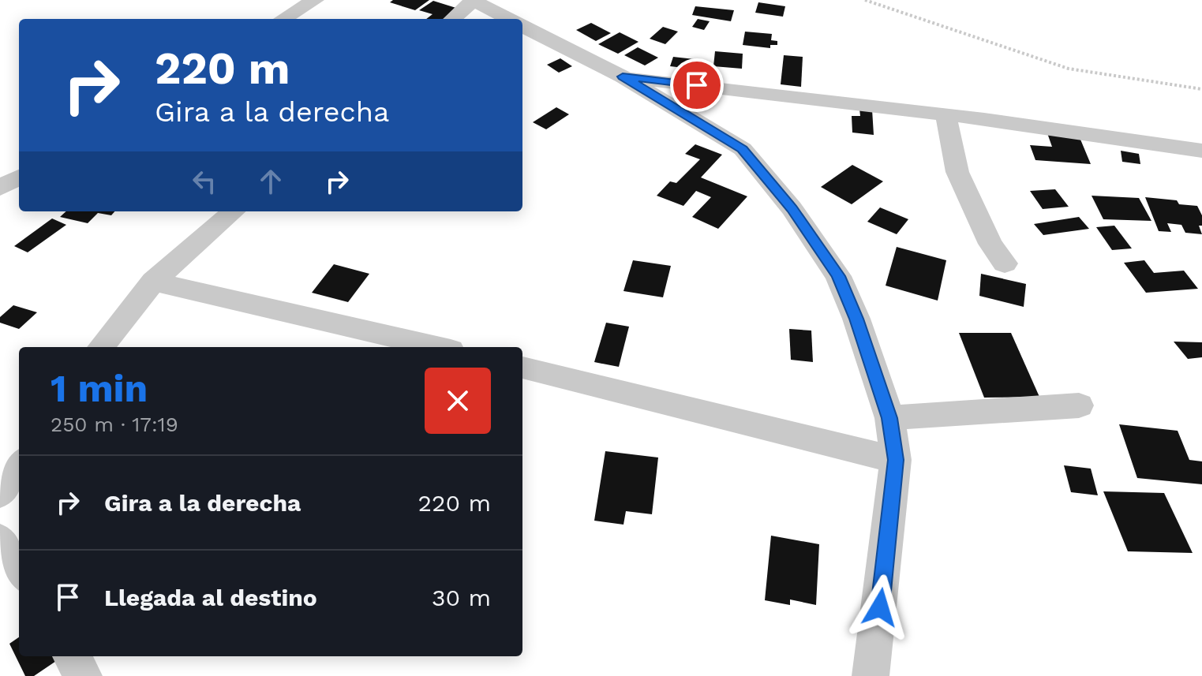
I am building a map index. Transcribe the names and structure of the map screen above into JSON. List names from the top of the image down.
{
  "page": {
    "turn": ["220 m", "Gira a la derecha"],
    "heading": ["1 min", "250 m · 17:19"],
    "list": [
      {
        "name": "Gira a la derecha",
        "value": "220 m"
      },
      {
        "name": "Llegada al destino",
        "value": "30 m"
      }
    ]
  }
}
